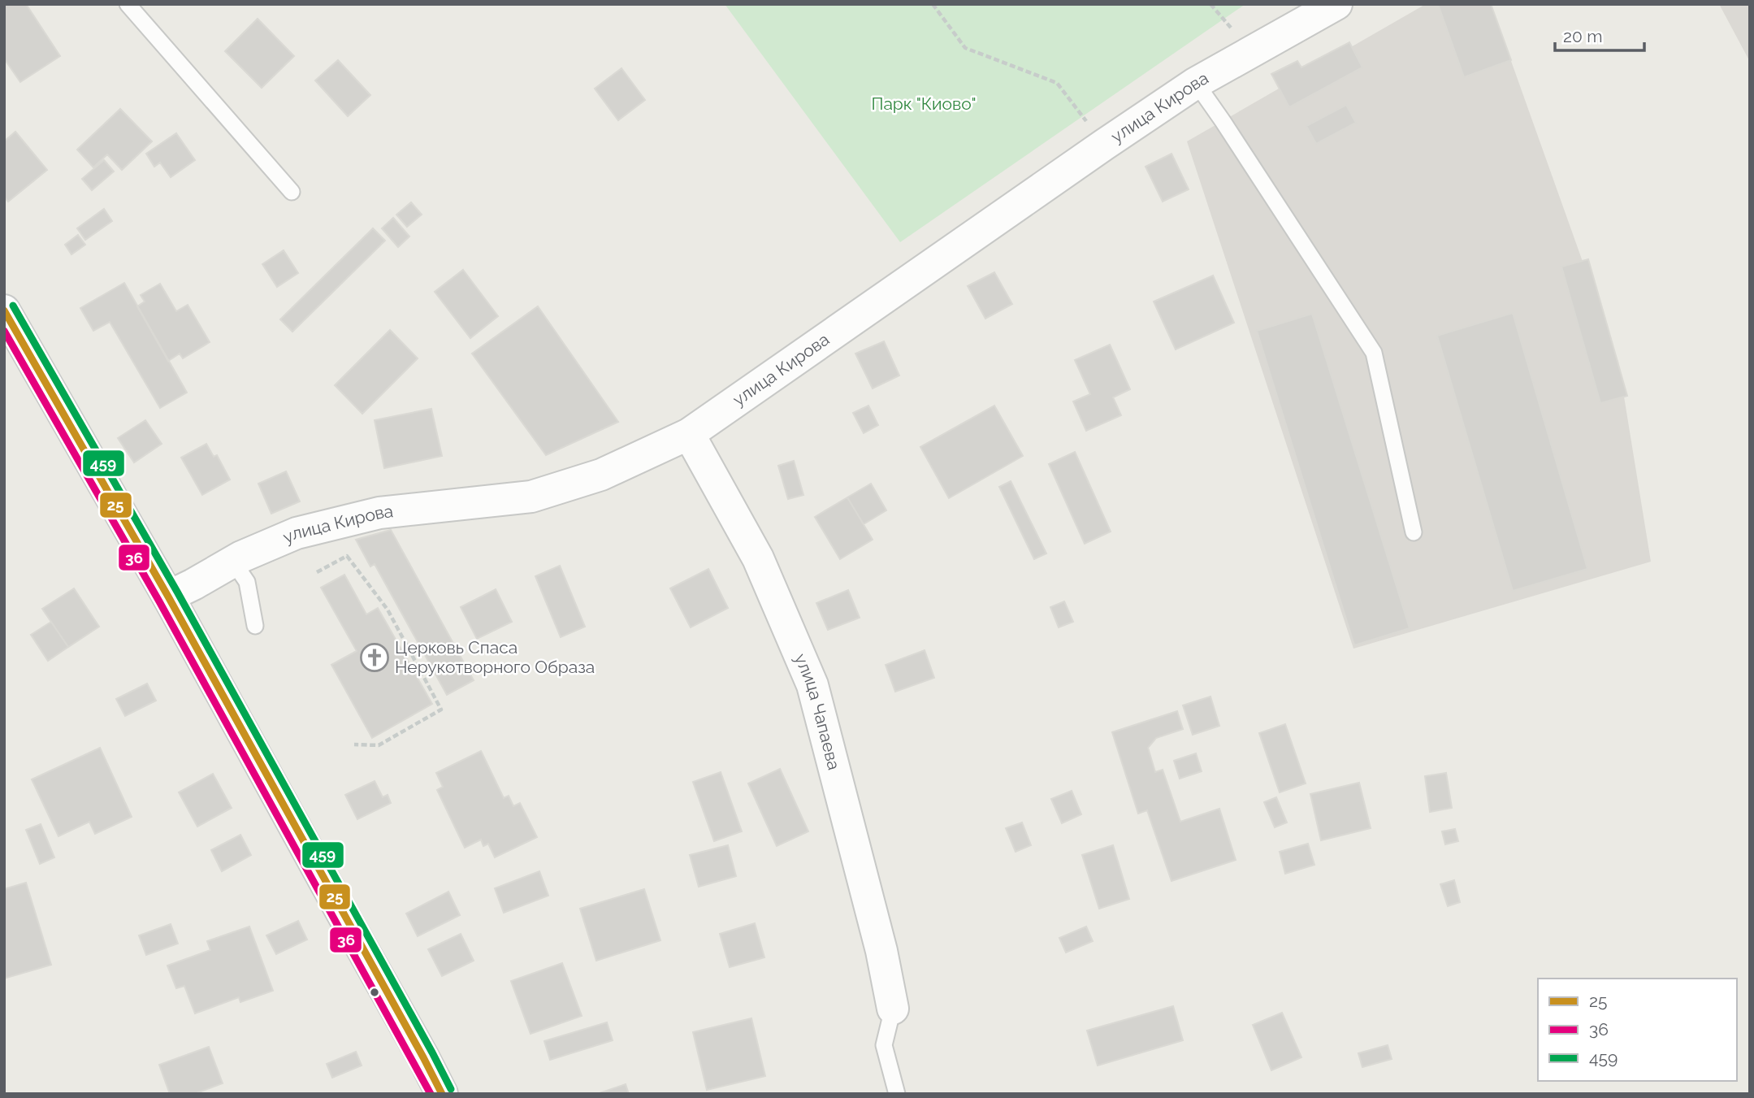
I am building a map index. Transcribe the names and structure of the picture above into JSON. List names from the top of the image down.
{
  "streets": {
    "street": ["улица Кирова", "улица Чапаева"]
  },
  "crossings": [
    ["улица Кирова", "улица Чапаева"]
  ],
  "parks": ["Парк \"Киово\""],
  "places": {
    "church": ["Церковь Спаса Нерукотворного Образа"]
  },
  "lines": ["transit line 459", "transit line 25", "transit line 36"],
  "legend": ["25", "36", "459"],
  "scale_bar": "20 m"
}
